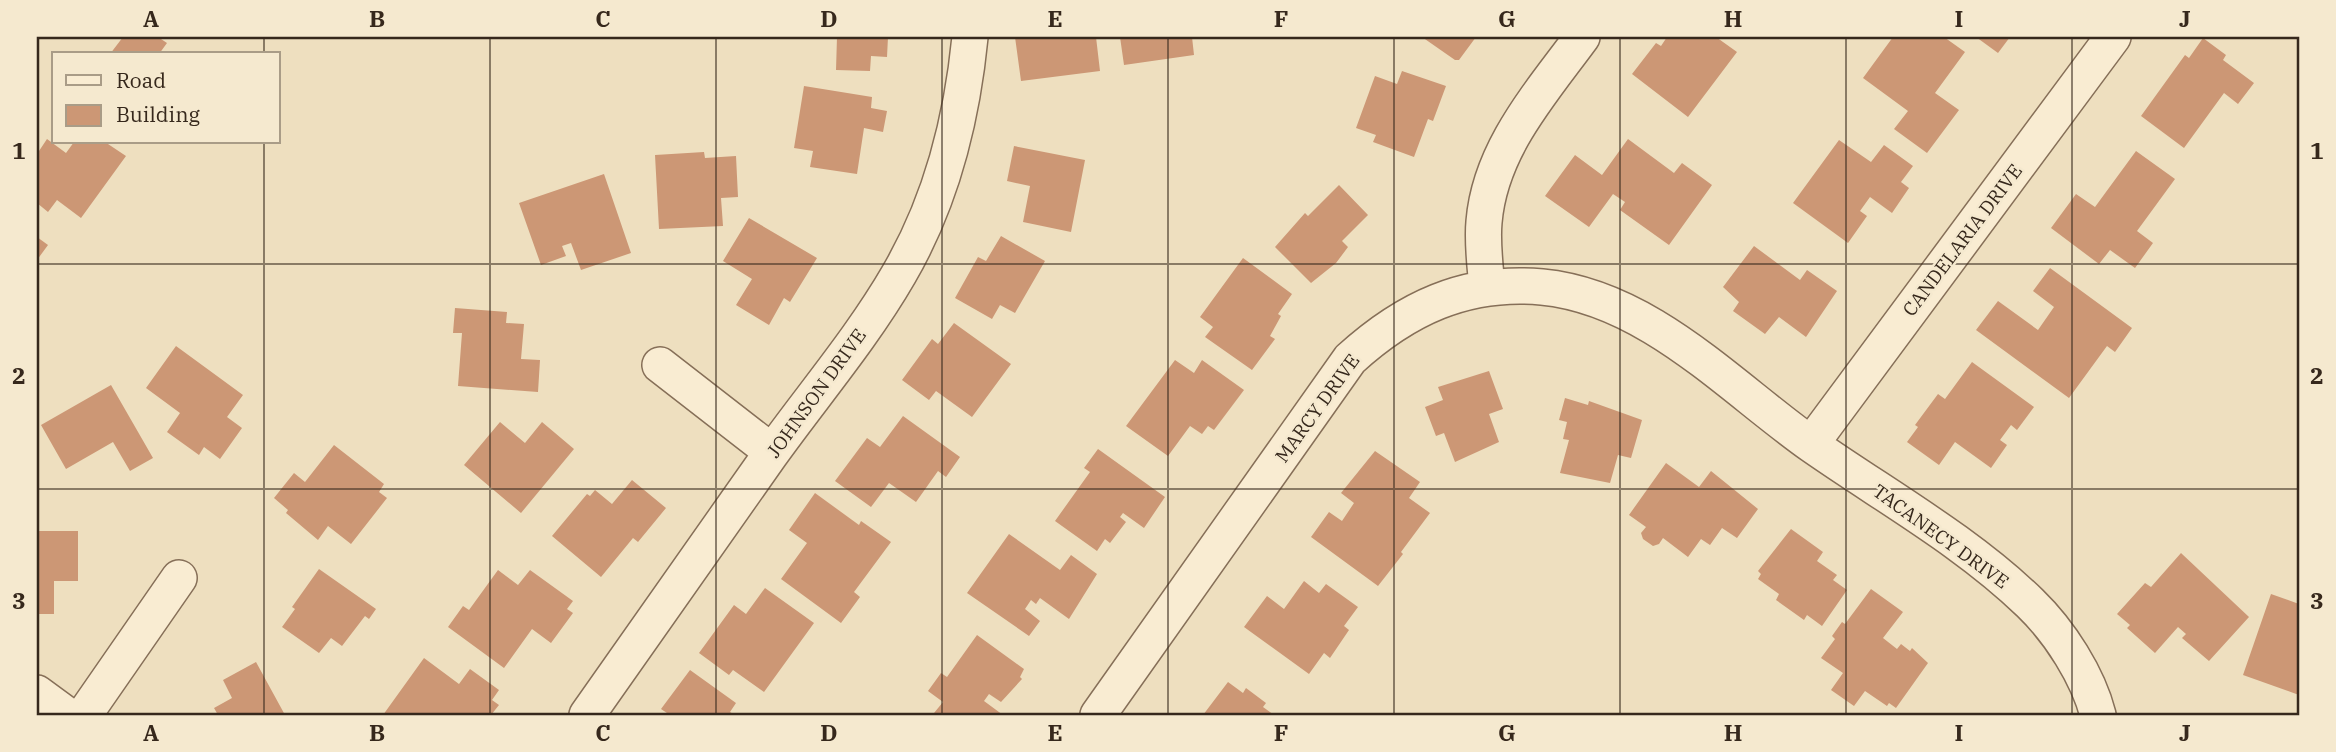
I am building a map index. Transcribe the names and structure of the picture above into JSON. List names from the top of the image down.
{
  "streets": {
    "street": [
      "CANDELARIA DRIVE",
      "JOHNSON DRIVE",
      "MARCY DRIVE",
      "TACANECY DRIVE"
    ]
  },
  "crossings": [
    ["CANDELARIA DRIVE", "MARCY DRIVE"],
    ["CANDELARIA DRIVE", "TACANECY DRIVE"],
    ["MARCY DRIVE", "TACANECY DRIVE"]
  ],
  "legend": ["Road", "Building"],
  "grid": {
    "columns": [
      "A",
      "B",
      "C",
      "D",
      "E",
      "F",
      "G",
      "H",
      "I",
      "J"
    ],
    "rows": ["1", "2", "3"]
  }
}
